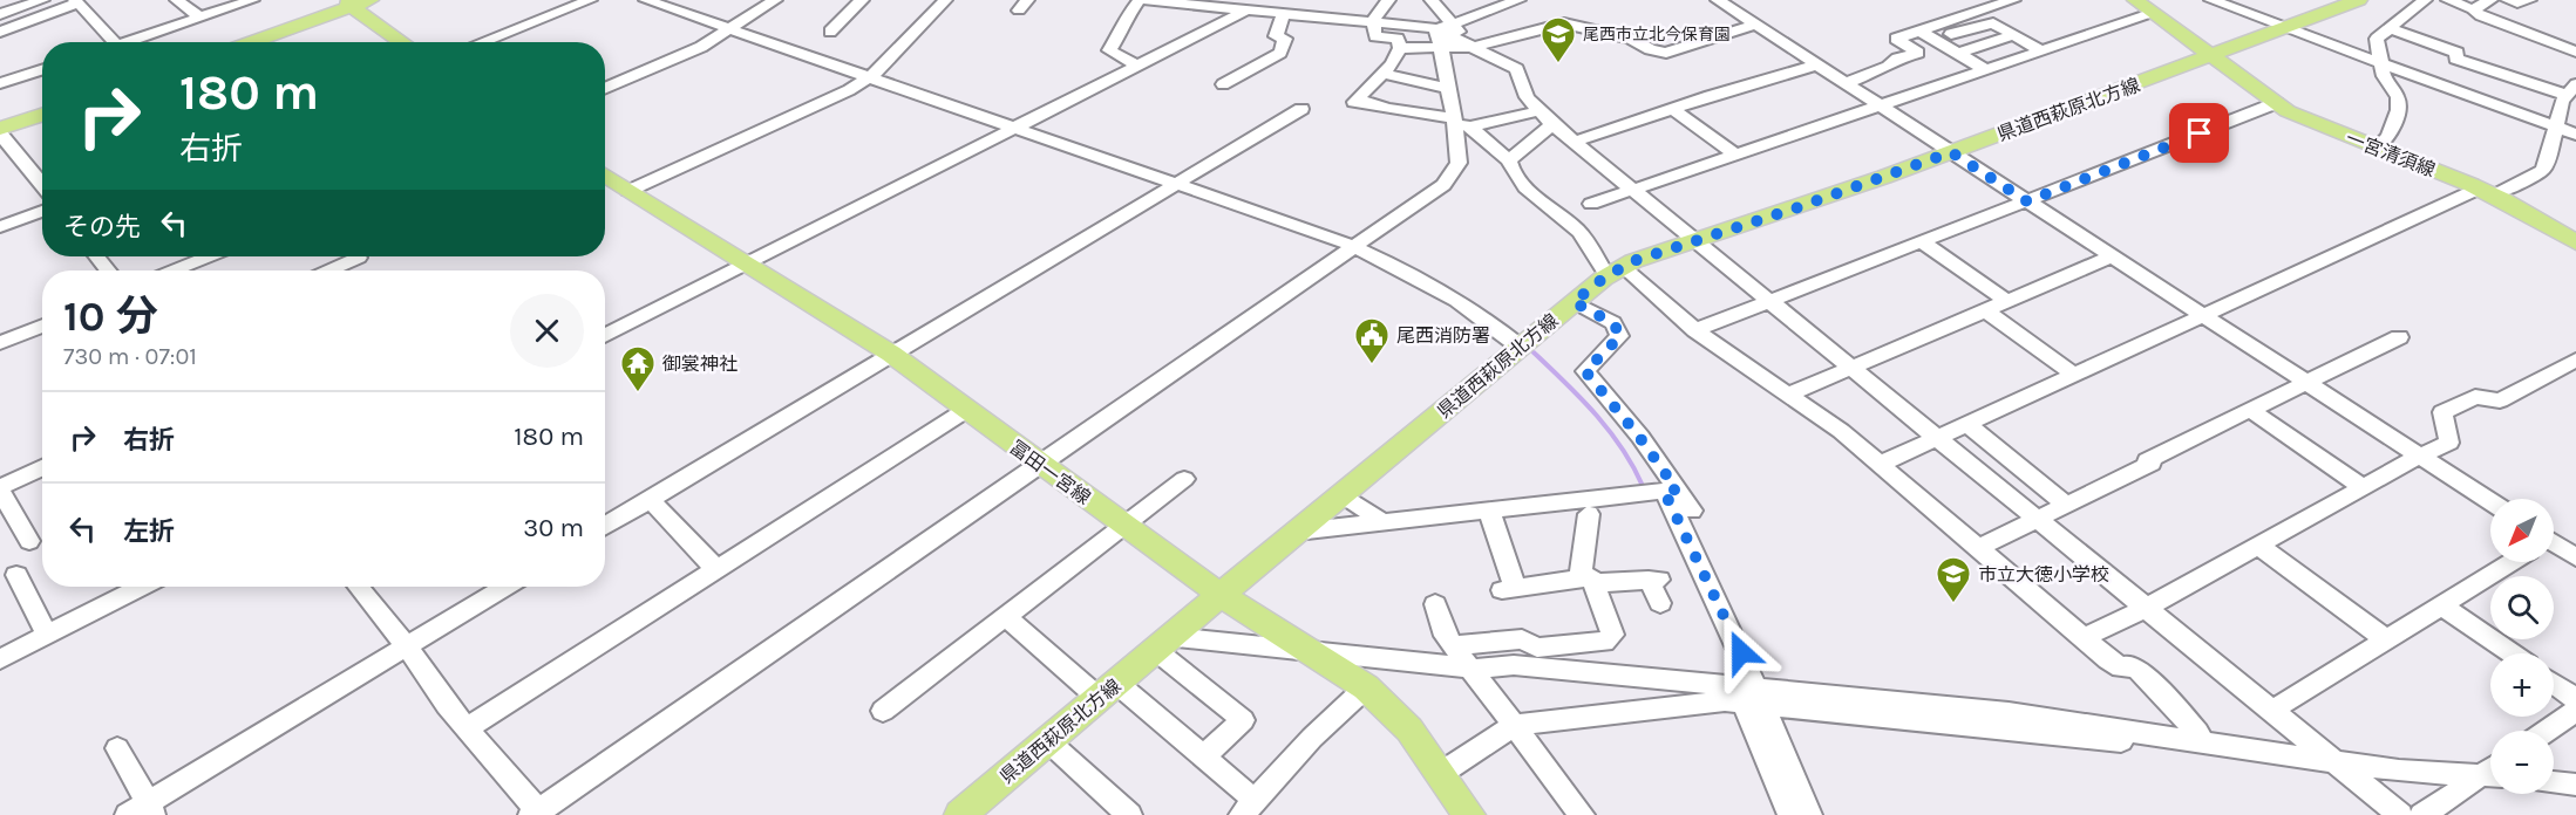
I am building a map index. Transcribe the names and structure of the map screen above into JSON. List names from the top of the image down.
{
  "streets": {
    "main road": ["県道西萩原北方線", "一宮清須線", "冨田一宮線"]
  },
  "crossings": [
    ["県道西萩原北方線", "一宮清須線"],
    ["県道西萩原北方線", "冨田一宮線"]
  ],
  "places": {
    "school or university": ["尾西市立北今保育園", "市立大徳小学校"],
    "public building": ["尾西消防署"],
    "temple": ["御裳神社"]
  },
  "north": "bottom left",
  "page": {
    "turn": ["180 m", "右折"],
    "then": "その先",
    "heading": ["10 分", "730 m · 07:01"],
    "list": [
      {
        "name": "右折",
        "value": "180 m"
      },
      {
        "name": "左折",
        "value": "30 m"
      }
    ],
    "map_buttons": ["+", "−"]
  }
}
